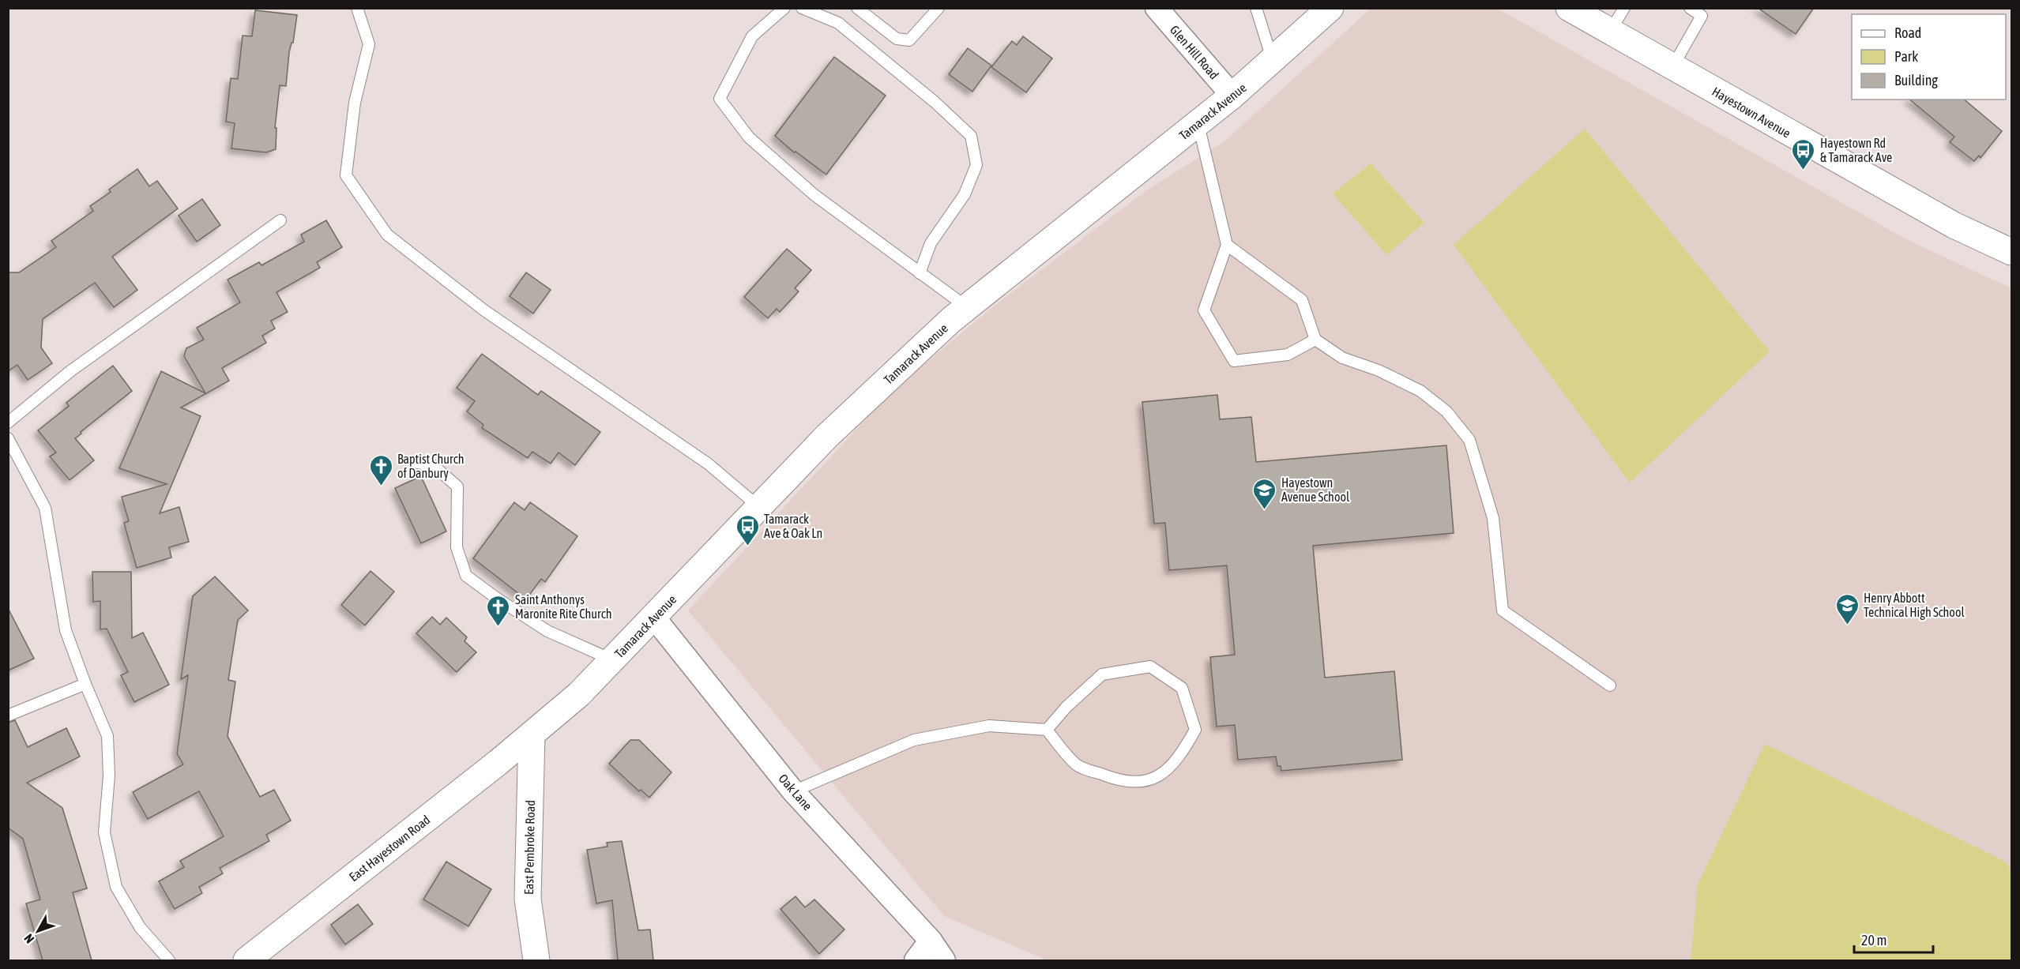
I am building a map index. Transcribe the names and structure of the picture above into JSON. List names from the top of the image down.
{
  "streets": {
    "street": [
      "Glen Hill Road",
      "Tamarack Avenue",
      "Hayestown Avenue",
      "Oak Lane",
      "East Pembroke Road",
      "East Hayestown Road"
    ]
  },
  "crossings": [
    ["Glen Hill Road", "Tamarack Avenue"],
    ["Tamarack Avenue", "Oak Lane"],
    ["Tamarack Avenue", "East Pembroke Road"],
    ["Tamarack Avenue", "East Hayestown Road"],
    ["East Pembroke Road", "East Hayestown Road"]
  ],
  "places": {
    "bus stop": ["Hayestown Rd & Tamarack Ave", "Tamarack Ave & Oak Ln"],
    "church": ["Baptist Church of Danbury", "Saint Anthonys Maronite Rite Church"],
    "school or university": ["Hayestown Avenue School", "Henry Abbott Technical High School"]
  },
  "legend": ["Road", "Park", "Building"],
  "scale_bar": "20 m",
  "north": "bottom left"
}
